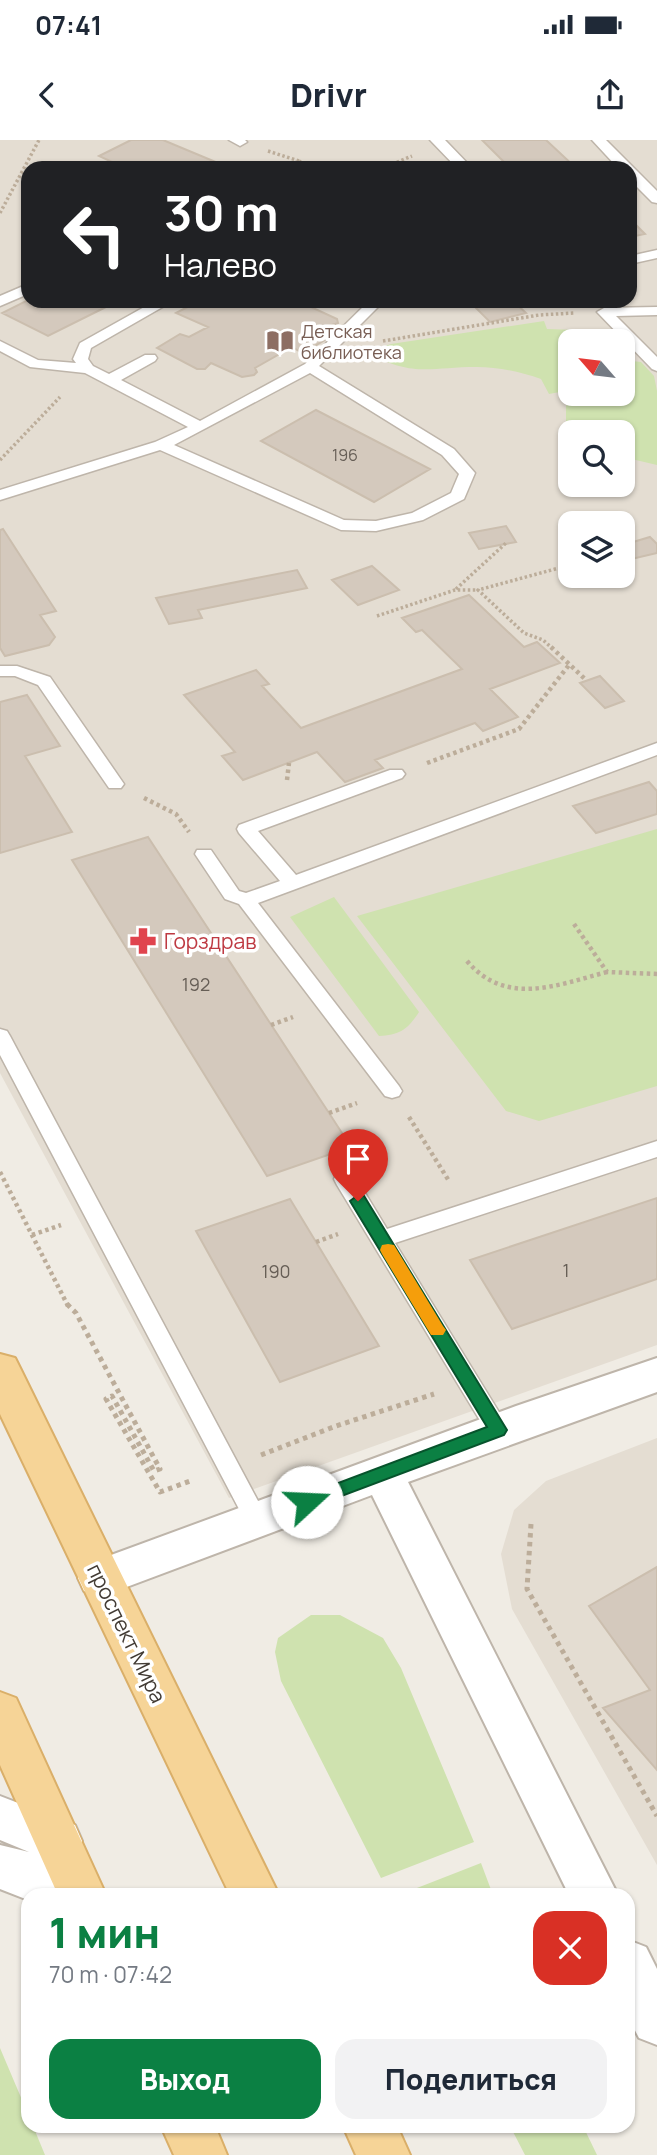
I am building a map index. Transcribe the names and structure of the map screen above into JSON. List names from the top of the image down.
{
  "streets": {
    "main road": ["проспект Мира"]
  },
  "places": {
    "library": ["Детская библиотека"],
    "pharmacy": ["Горздрав"]
  },
  "house_numbers": [
    "196",
    "192",
    "1",
    "190"
  ],
  "north": "top left",
  "page": {
    "status": "07:41",
    "header": "Drivr",
    "turn": ["30 m", "Налево"],
    "heading": ["1 мин", "70 m · 07:42"],
    "buttons": ["Выход", "Поделиться"]
  }
}
